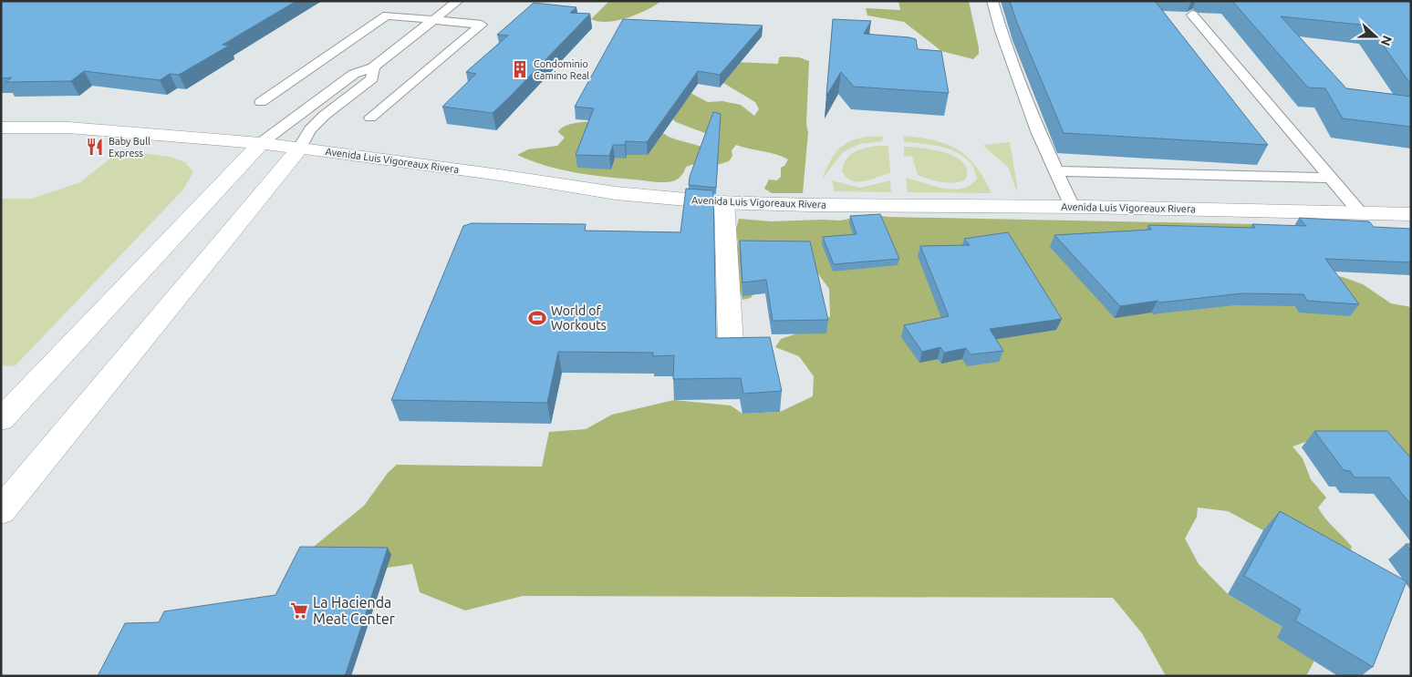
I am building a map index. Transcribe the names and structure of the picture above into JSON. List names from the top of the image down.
{
  "streets": {
    "main road": ["Avenida Luis Vigoreaux Rivera"]
  },
  "places": {
    "building": ["Condominio Camino Real"],
    "restaurant": ["Baby Bull Express"],
    "sports": ["World of Workouts"],
    "supermarket": ["La Hacienda Meat Center"]
  },
  "north": "right"
}
